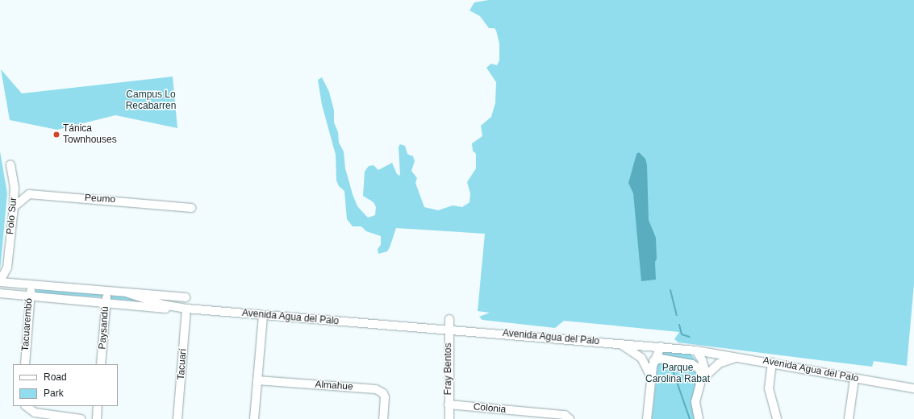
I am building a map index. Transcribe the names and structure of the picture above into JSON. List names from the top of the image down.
{
  "streets": {
    "street": [
      "Peumo",
      "Polo Sur",
      "Avenida Agua del Palo",
      "Tacuarembó",
      "Paysandú",
      "Tacuarí",
      "Fray Bentos",
      "Almahue",
      "Colonia"
    ]
  },
  "crossings": [
    ["Peumo", "Polo Sur"],
    ["Polo Sur", "Avenida Agua del Palo"],
    ["Avenida Agua del Palo", "Tacuarembó"],
    ["Avenida Agua del Palo", "Paysandú"],
    ["Avenida Agua del Palo", "Tacuarí"],
    ["Avenida Agua del Palo", "Fray Bentos"],
    ["Fray Bentos", "Colonia"]
  ],
  "parks": ["Campus Lo Recabarren", "Parque Carolina Rabat"],
  "places": ["Tánica Townhouses"],
  "legend": ["Road", "Park"]
}
